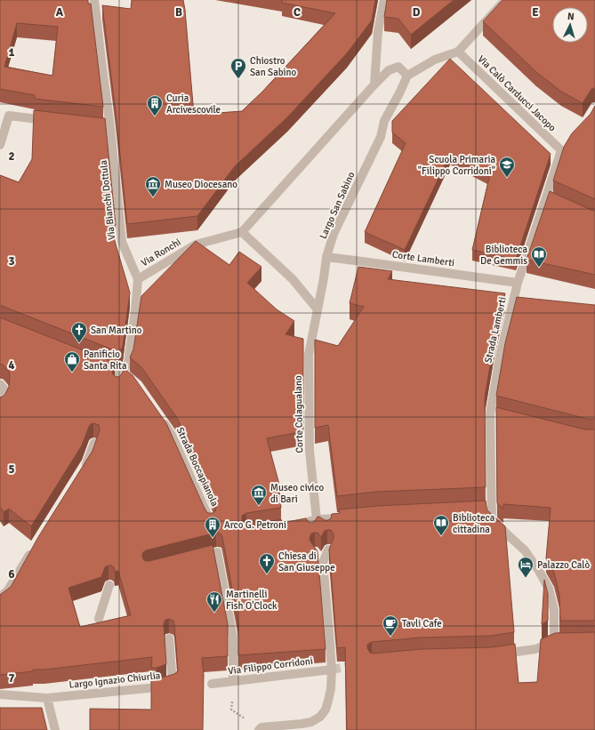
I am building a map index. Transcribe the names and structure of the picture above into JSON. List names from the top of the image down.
{
  "streets": {
    "street": [
      "Via Calò Carducci Jacopo",
      "Via Bianchi Dottula",
      "Largo San Sabino",
      "Via Ronchi",
      "Corte Lamberti",
      "Strada Lamberti",
      "Corte Colagualano",
      "Strada Boccapianola",
      "Via Filippo Corridoni",
      "Largo Ignazio Chiurlia"
    ]
  },
  "crossings": [
    ["Via Calò Carducci Jacopo", "Strada Lamberti"],
    ["Via Bianchi Dottula", "Via Ronchi"],
    ["Largo San Sabino", "Corte Lamberti"],
    ["Largo San Sabino", "Corte Colagualano"],
    ["Corte Lamberti", "Strada Lamberti"]
  ],
  "places": {
    "parking": ["Chiostro San Sabino"],
    "building": ["Curia Arcivescovile", "Arco G. Petroni"],
    "school or university": ["Scuola Primaria \"Filippo Corridoni\""],
    "museum": ["Museo Diocesano", "Museo civico di Bari"],
    "library": ["Biblioteca De Gemmis", "Biblioteca cittadina"],
    "church": ["San Martino", "Chiesa di San Giuseppe"],
    "shop": ["Panificio Santa Rita"],
    "hotel": ["Palazzo Calò"],
    "restaurant": ["Martinelli Fish O'Clock"],
    "cafe": ["Tavli Cafe"]
  },
  "north": "top",
  "grid": {
    "columns": [
      "A",
      "B",
      "C",
      "D",
      "E"
    ],
    "rows": [
      "1",
      "2",
      "3",
      "4",
      "5",
      "6",
      "7"
    ]
  }
}
